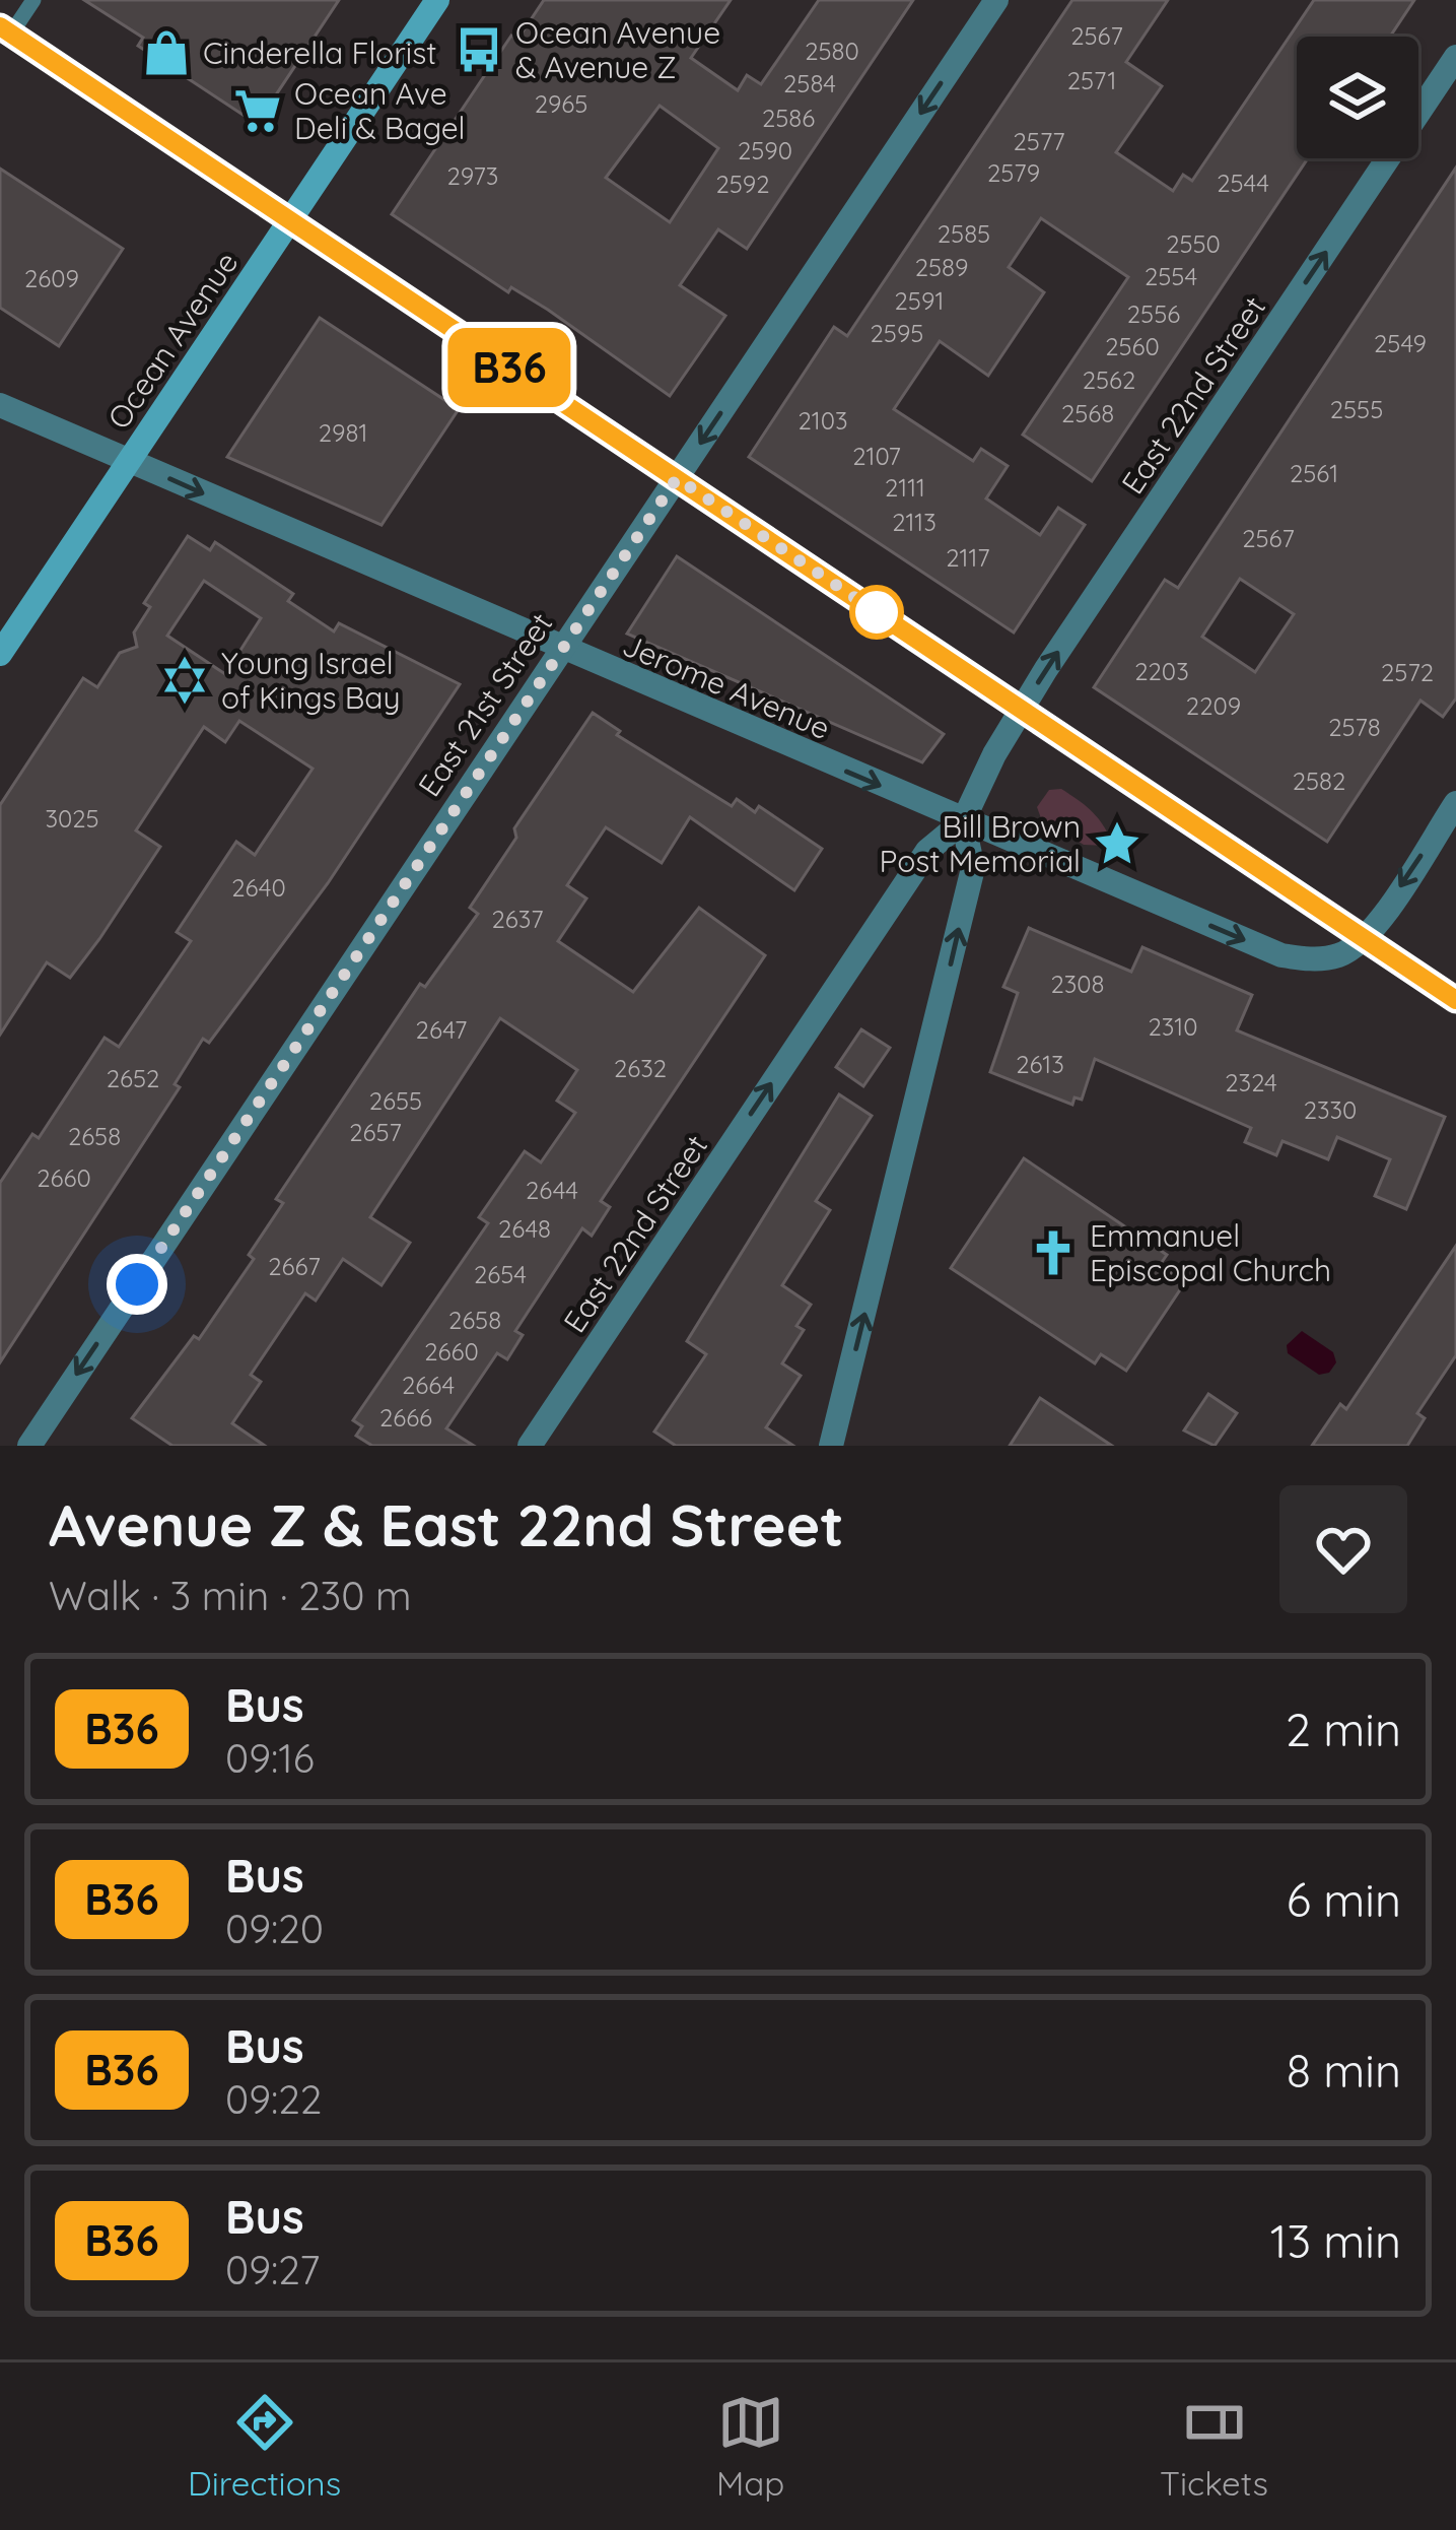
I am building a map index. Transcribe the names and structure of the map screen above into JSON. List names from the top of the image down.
{
  "streets": {
    "main road": ["Ocean Avenue"],
    "street": ["East 22nd Street", "Jerome Avenue", "East 21st Street"]
  },
  "crossings": [
    ["Ocean Avenue", "Jerome Avenue"],
    ["East 22nd Street", "Jerome Avenue"],
    ["Jerome Avenue", "East 21st Street"]
  ],
  "one_way": ["East 21st Street"],
  "places": {
    "bus stop": ["Ocean Avenue & Avenue Z"],
    "shop": ["Cinderella Florist"],
    "supermarket": ["Ocean Ave Deli & Bagel"],
    "synagogue": ["Young Israel of Kings Bay"],
    "place": ["Bill Brown Post Memorial"],
    "church": ["Emmanuel Episcopal Church"]
  },
  "lines": ["bus line B36"],
  "house_numbers": [
    "2567",
    "2580",
    "2571",
    "2584",
    "2965",
    "2586",
    "2577",
    "2590",
    "2579",
    "2973",
    "2544",
    "2592",
    "2585",
    "2550",
    "2589",
    "2554",
    "2609",
    "2591",
    "2556",
    "2595",
    "2549",
    "2560",
    "2562",
    "2555",
    "2568",
    "2103",
    "2981",
    "2107",
    "2561",
    "2111",
    "2113",
    "2567",
    "2117",
    "2203",
    "2572",
    "2209",
    "2578",
    "2582",
    "3025",
    "2640",
    "2637",
    "2308",
    "2310",
    "2647",
    "2613",
    "2632",
    "2652",
    "2324",
    "2655",
    "2330",
    "2657",
    "2658",
    "2660",
    "2644",
    "2648",
    "2667",
    "2654",
    "2658",
    "2660",
    "2664",
    "2666"
  ],
  "page": {
    "on_map": "B36",
    "heading": ["Avenue Z & East 22nd Street", "Walk · 3 min · 230 m"],
    "list": [
      {
        "mark": "B36",
        "name": "Bus",
        "note": "09:16",
        "value": "2 min"
      },
      {
        "mark": "B36",
        "name": "Bus",
        "note": "09:20",
        "value": "6 min"
      },
      {
        "mark": "B36",
        "name": "Bus",
        "note": "09:22",
        "value": "8 min"
      },
      {
        "mark": "B36",
        "name": "Bus",
        "note": "09:27",
        "value": "13 min"
      }
    ],
    "tabs": ["Directions", "Map", "Tickets"]
  }
}
